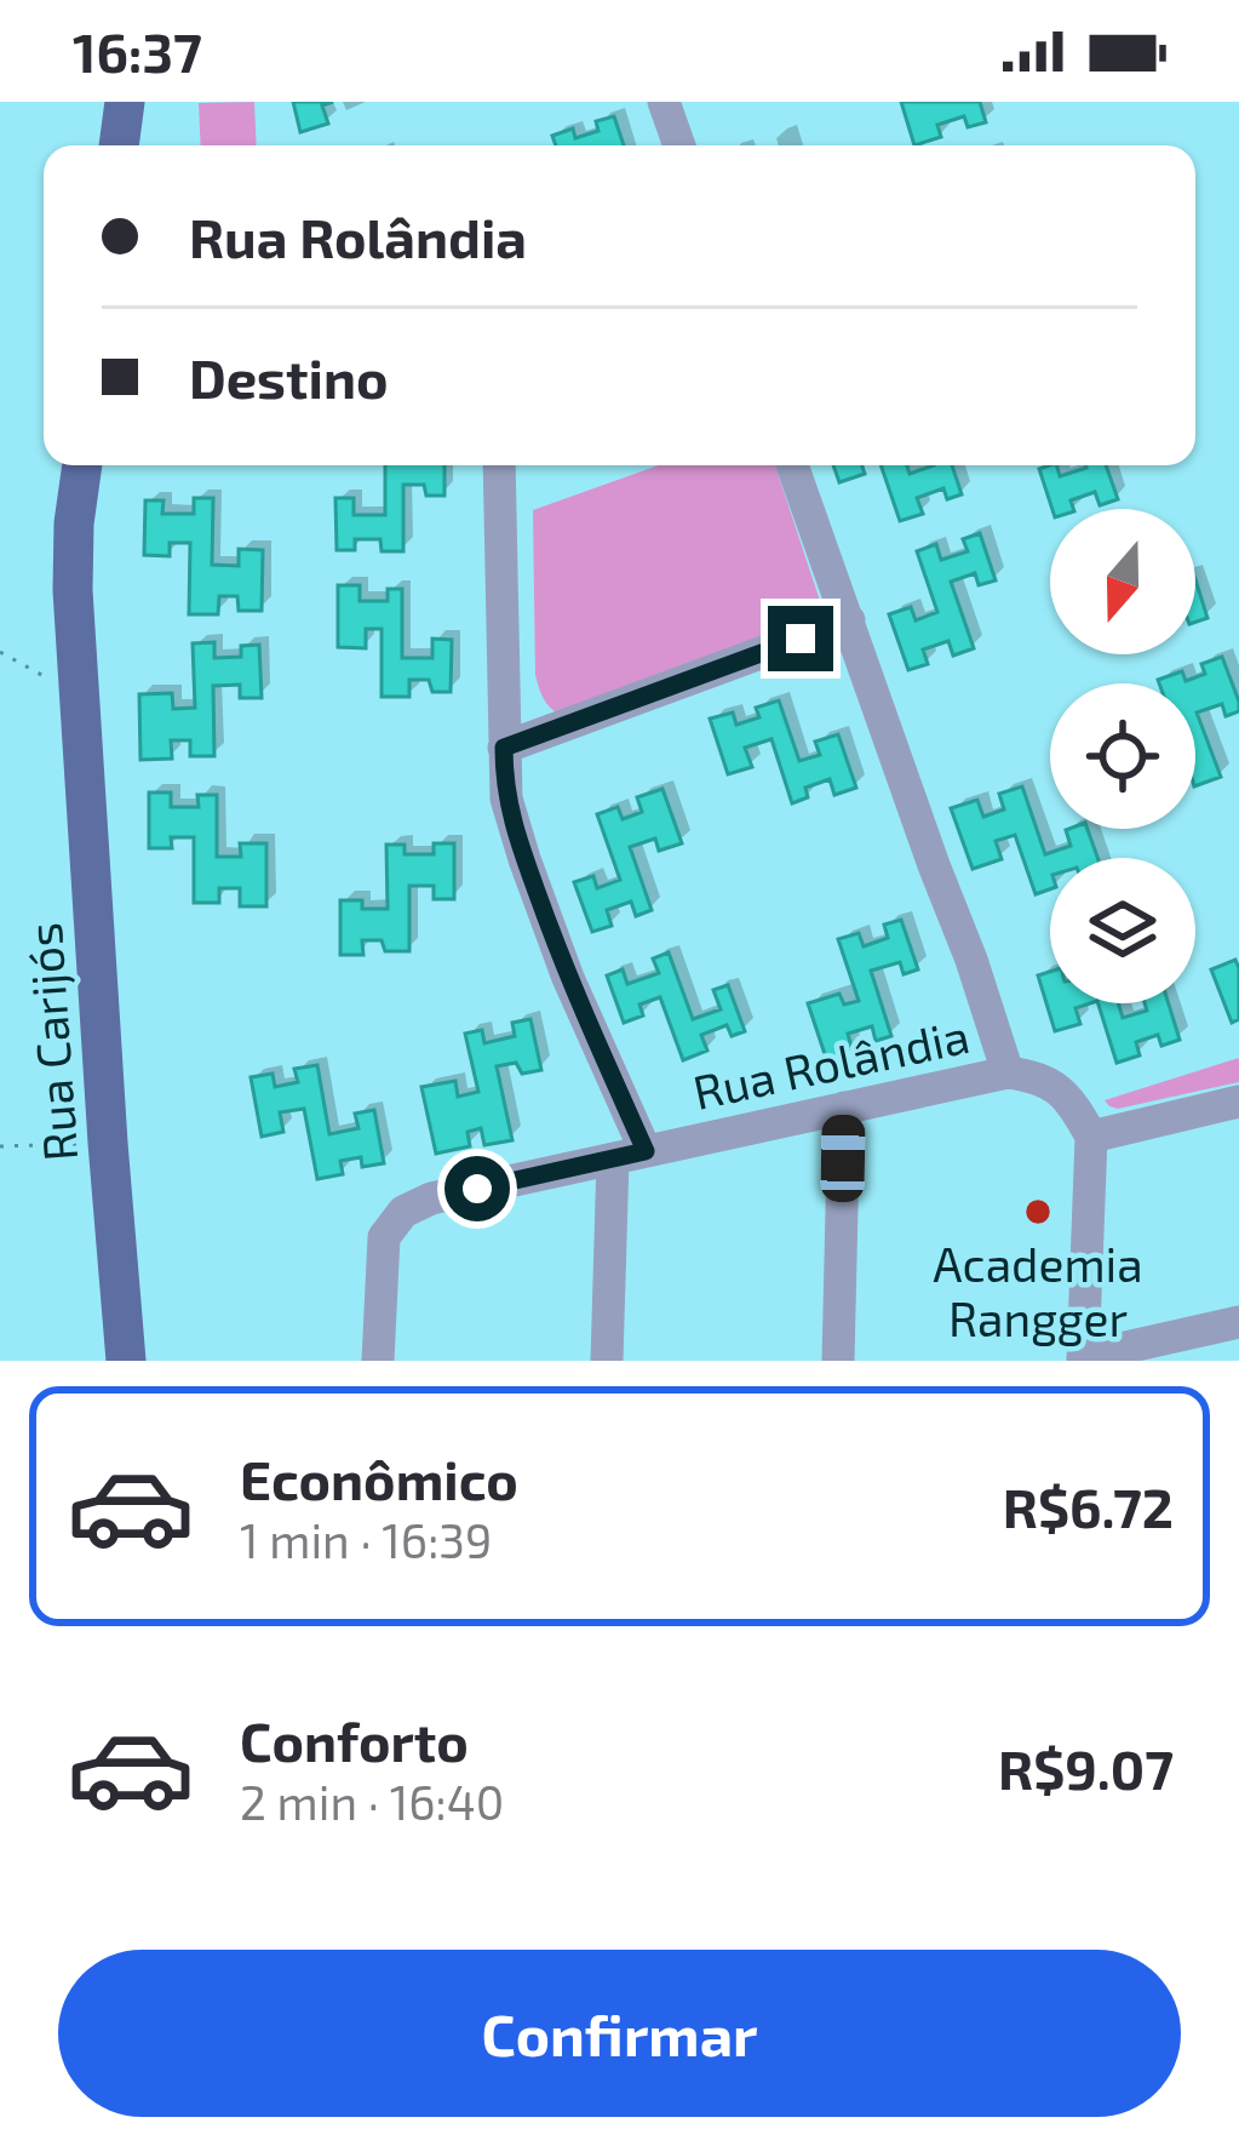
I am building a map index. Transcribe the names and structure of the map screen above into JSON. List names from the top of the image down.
{
  "streets": {
    "main road": ["Rua Carijós"],
    "street": ["Rua Rolândia"]
  },
  "places": ["Academia Rangger"],
  "north": "bottom",
  "page": {
    "status": "16:37",
    "banner": ["Rua Rolândia", "Destino"],
    "list": [
      {
        "name": "Econômico",
        "note": "1 min · 16:39",
        "value": "R$6.72"
      },
      {
        "name": "Conforto",
        "note": "2 min · 16:40",
        "value": "R$9.07"
      }
    ],
    "buttons": "Confirmar"
  }
}
